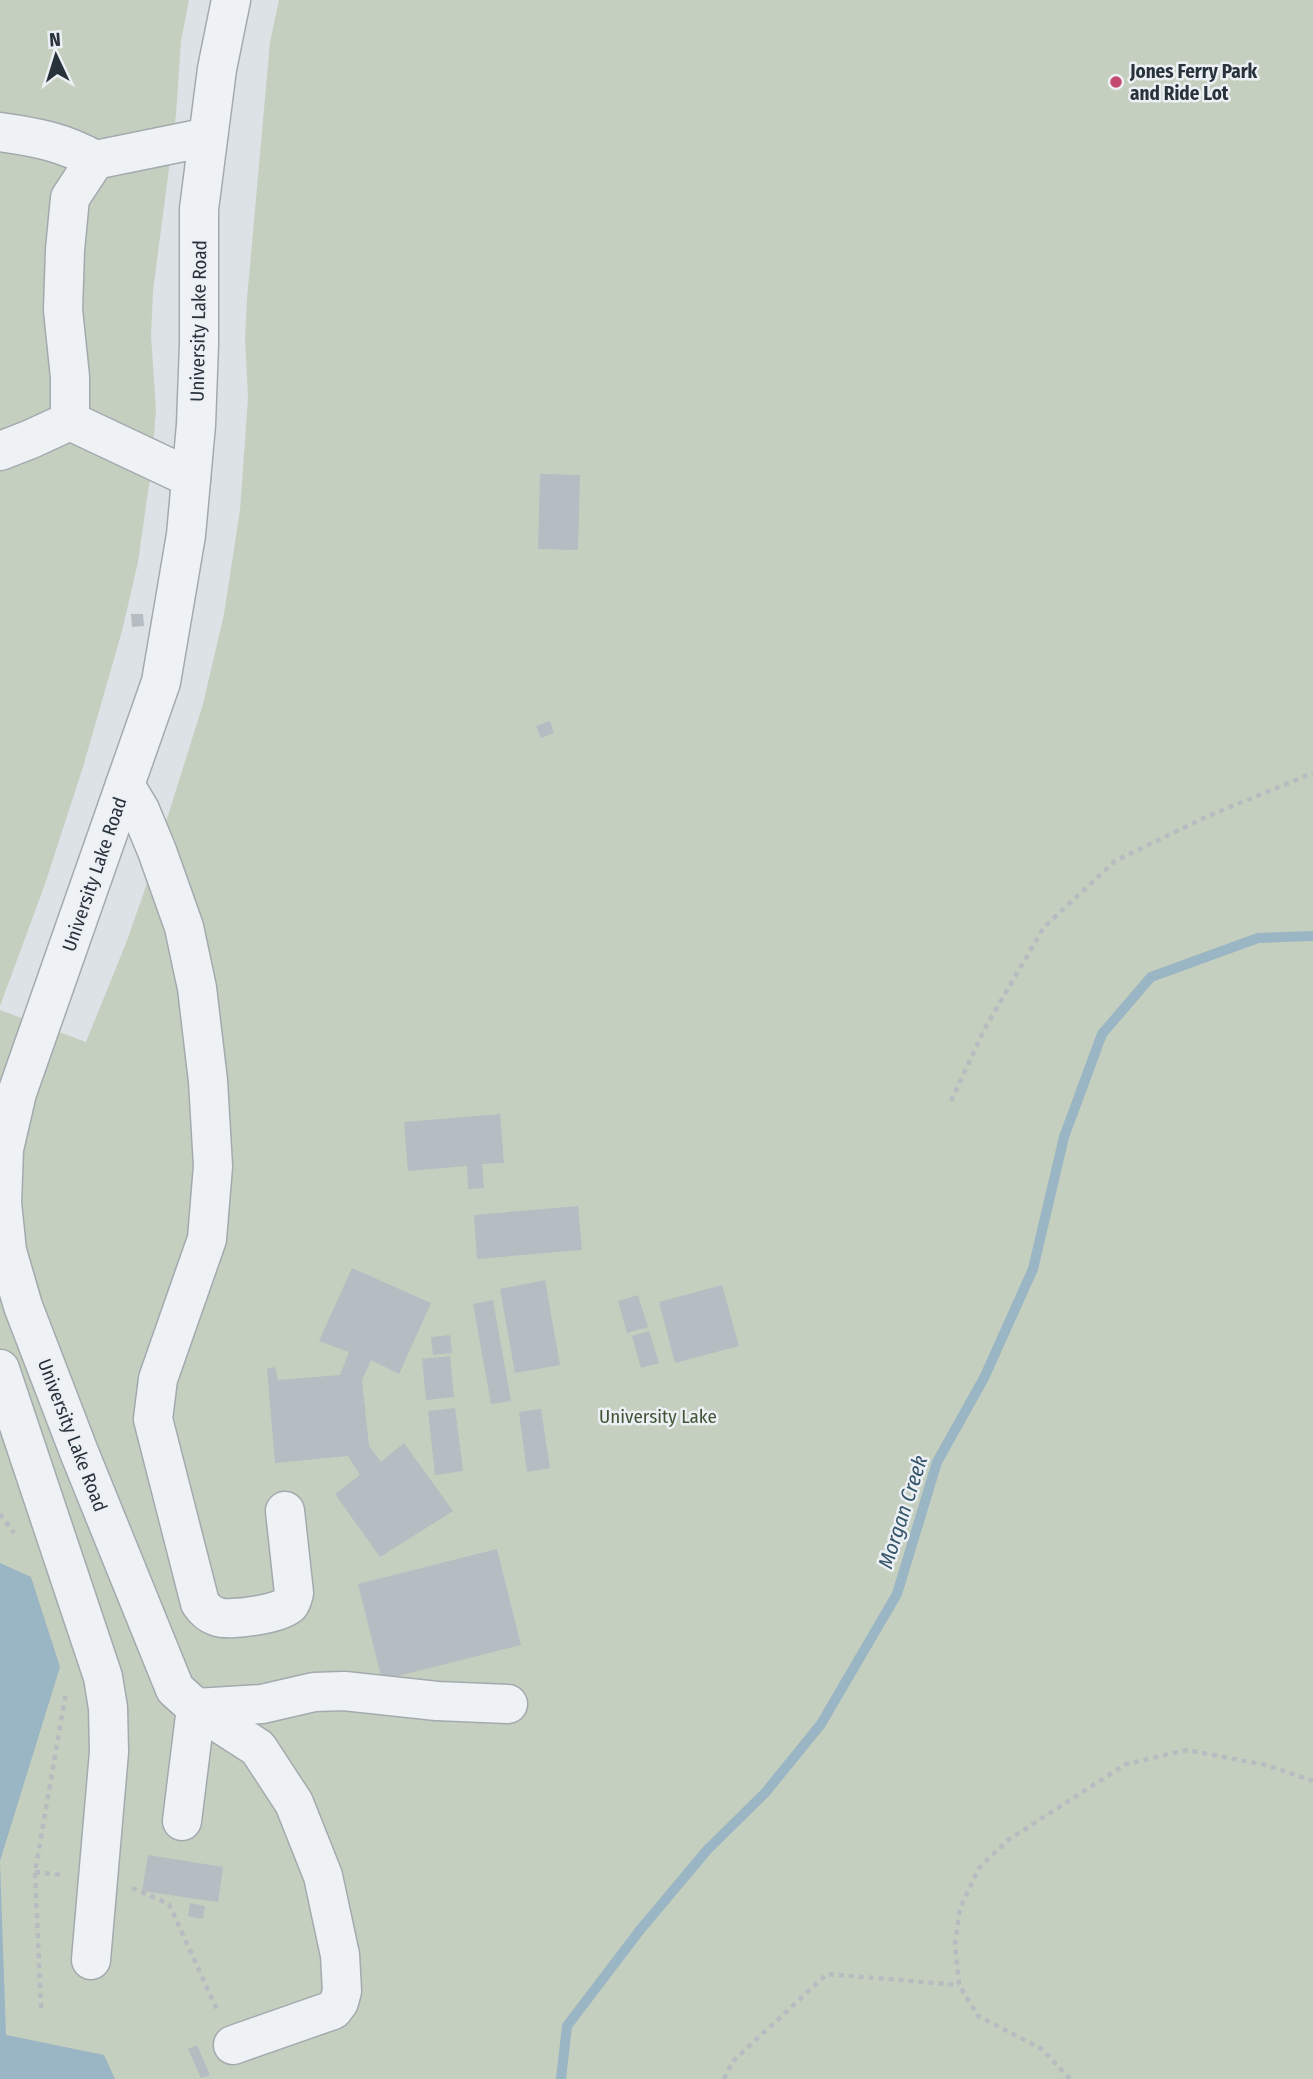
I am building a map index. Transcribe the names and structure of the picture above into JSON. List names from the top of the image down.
{
  "streets": {
    "street": ["University Lake Road"]
  },
  "water": ["Morgan Creek"],
  "parks": ["University Lake"],
  "places": ["Jones Ferry Park and Ride Lot"],
  "north": "top"
}
